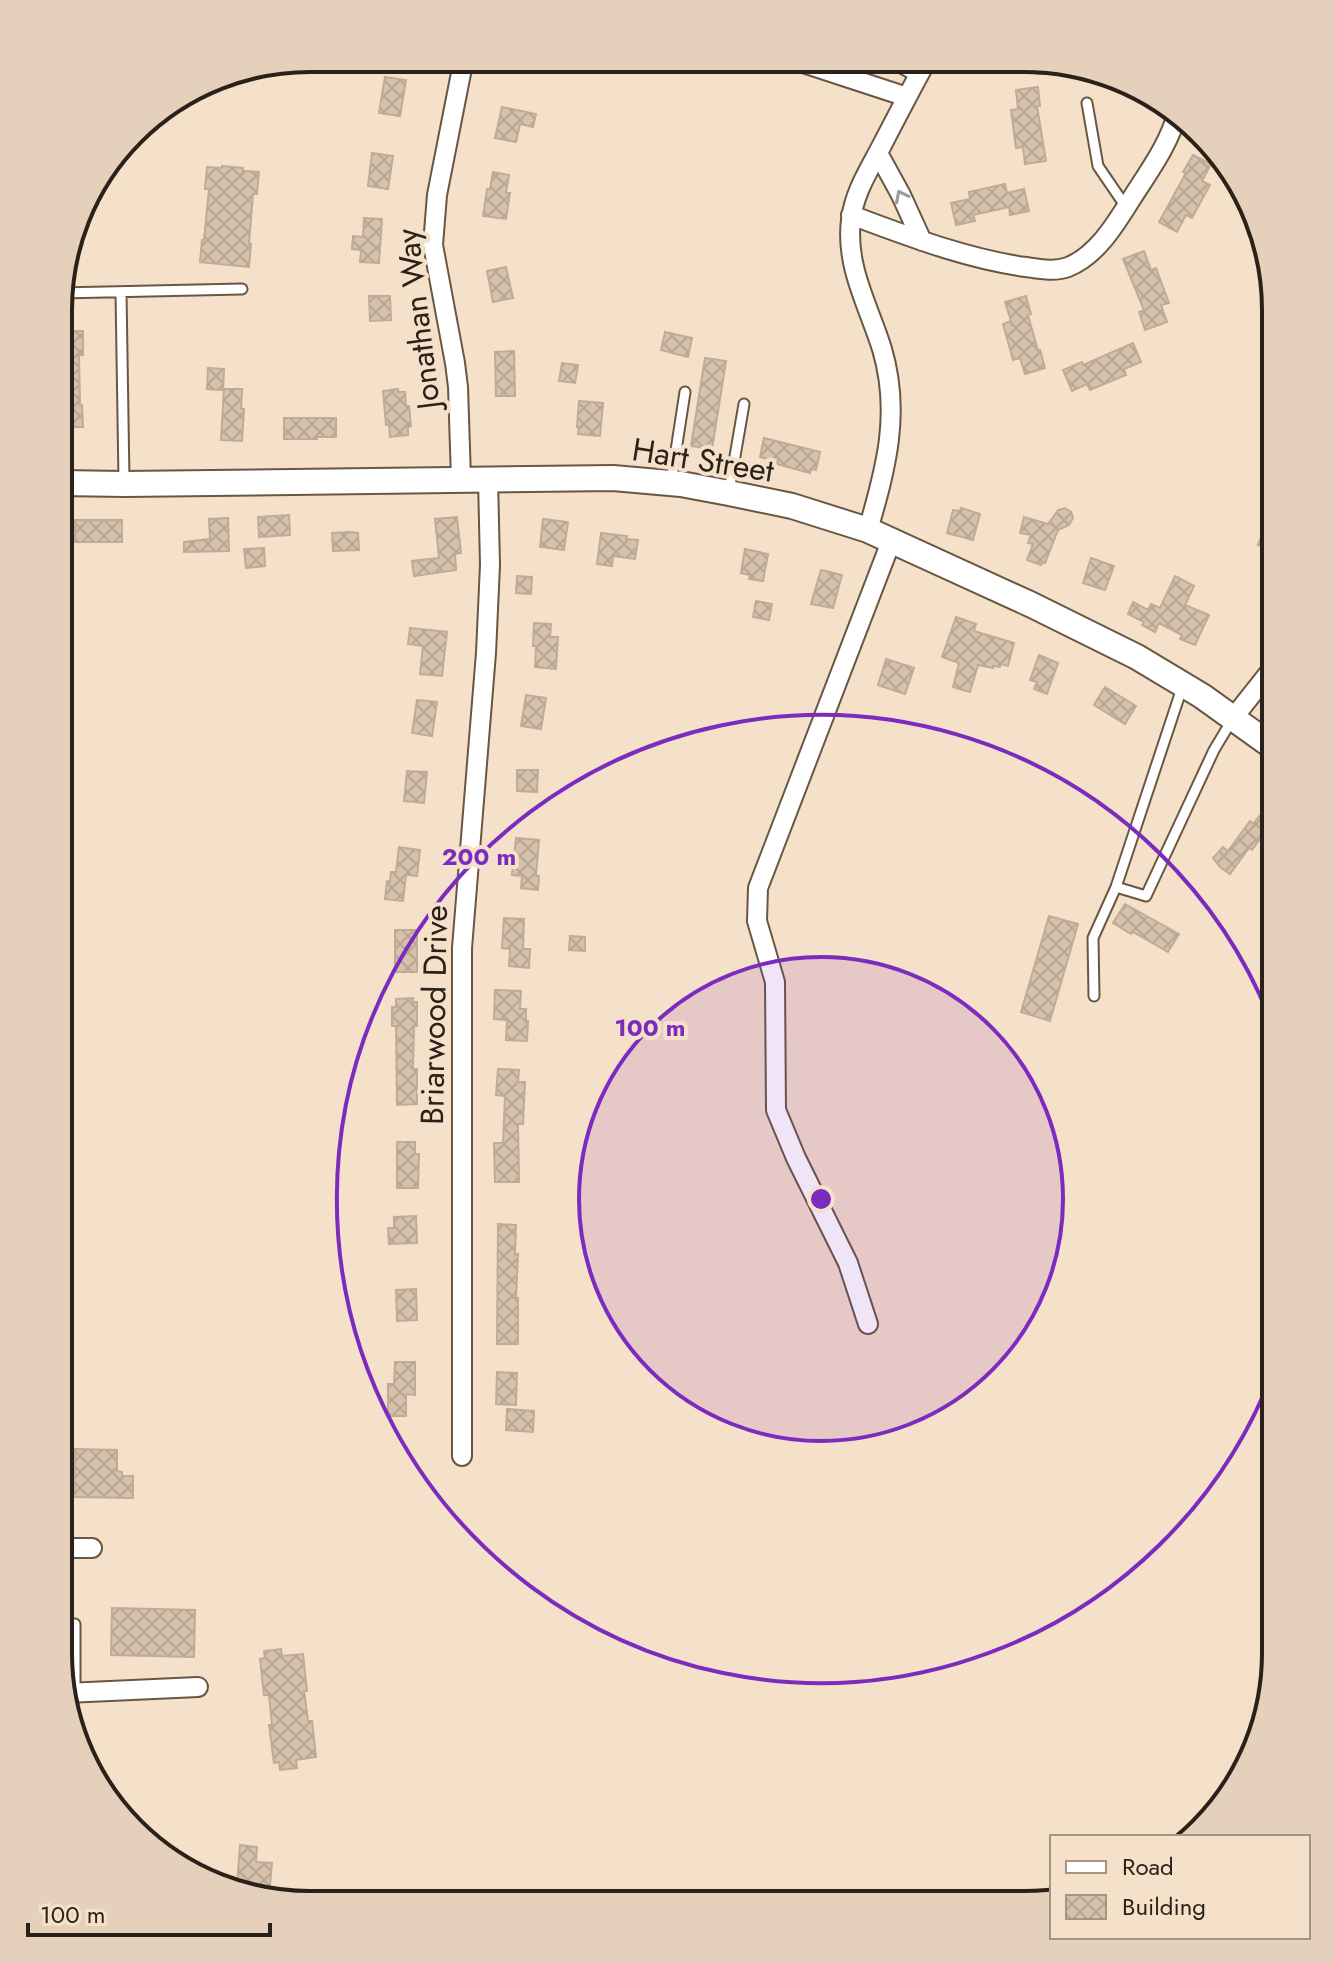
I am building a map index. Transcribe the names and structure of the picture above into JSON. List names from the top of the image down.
{
  "streets": {
    "street": ["Jonathan Way", "Hart Street", "Briarwood Drive"]
  },
  "crossings": [
    ["Jonathan Way", "Hart Street"],
    ["Hart Street", "Briarwood Drive"]
  ],
  "legend": ["Road", "Building"],
  "scale_bar": "100 m",
  "rings": ["200 m", "100 m"]
}
